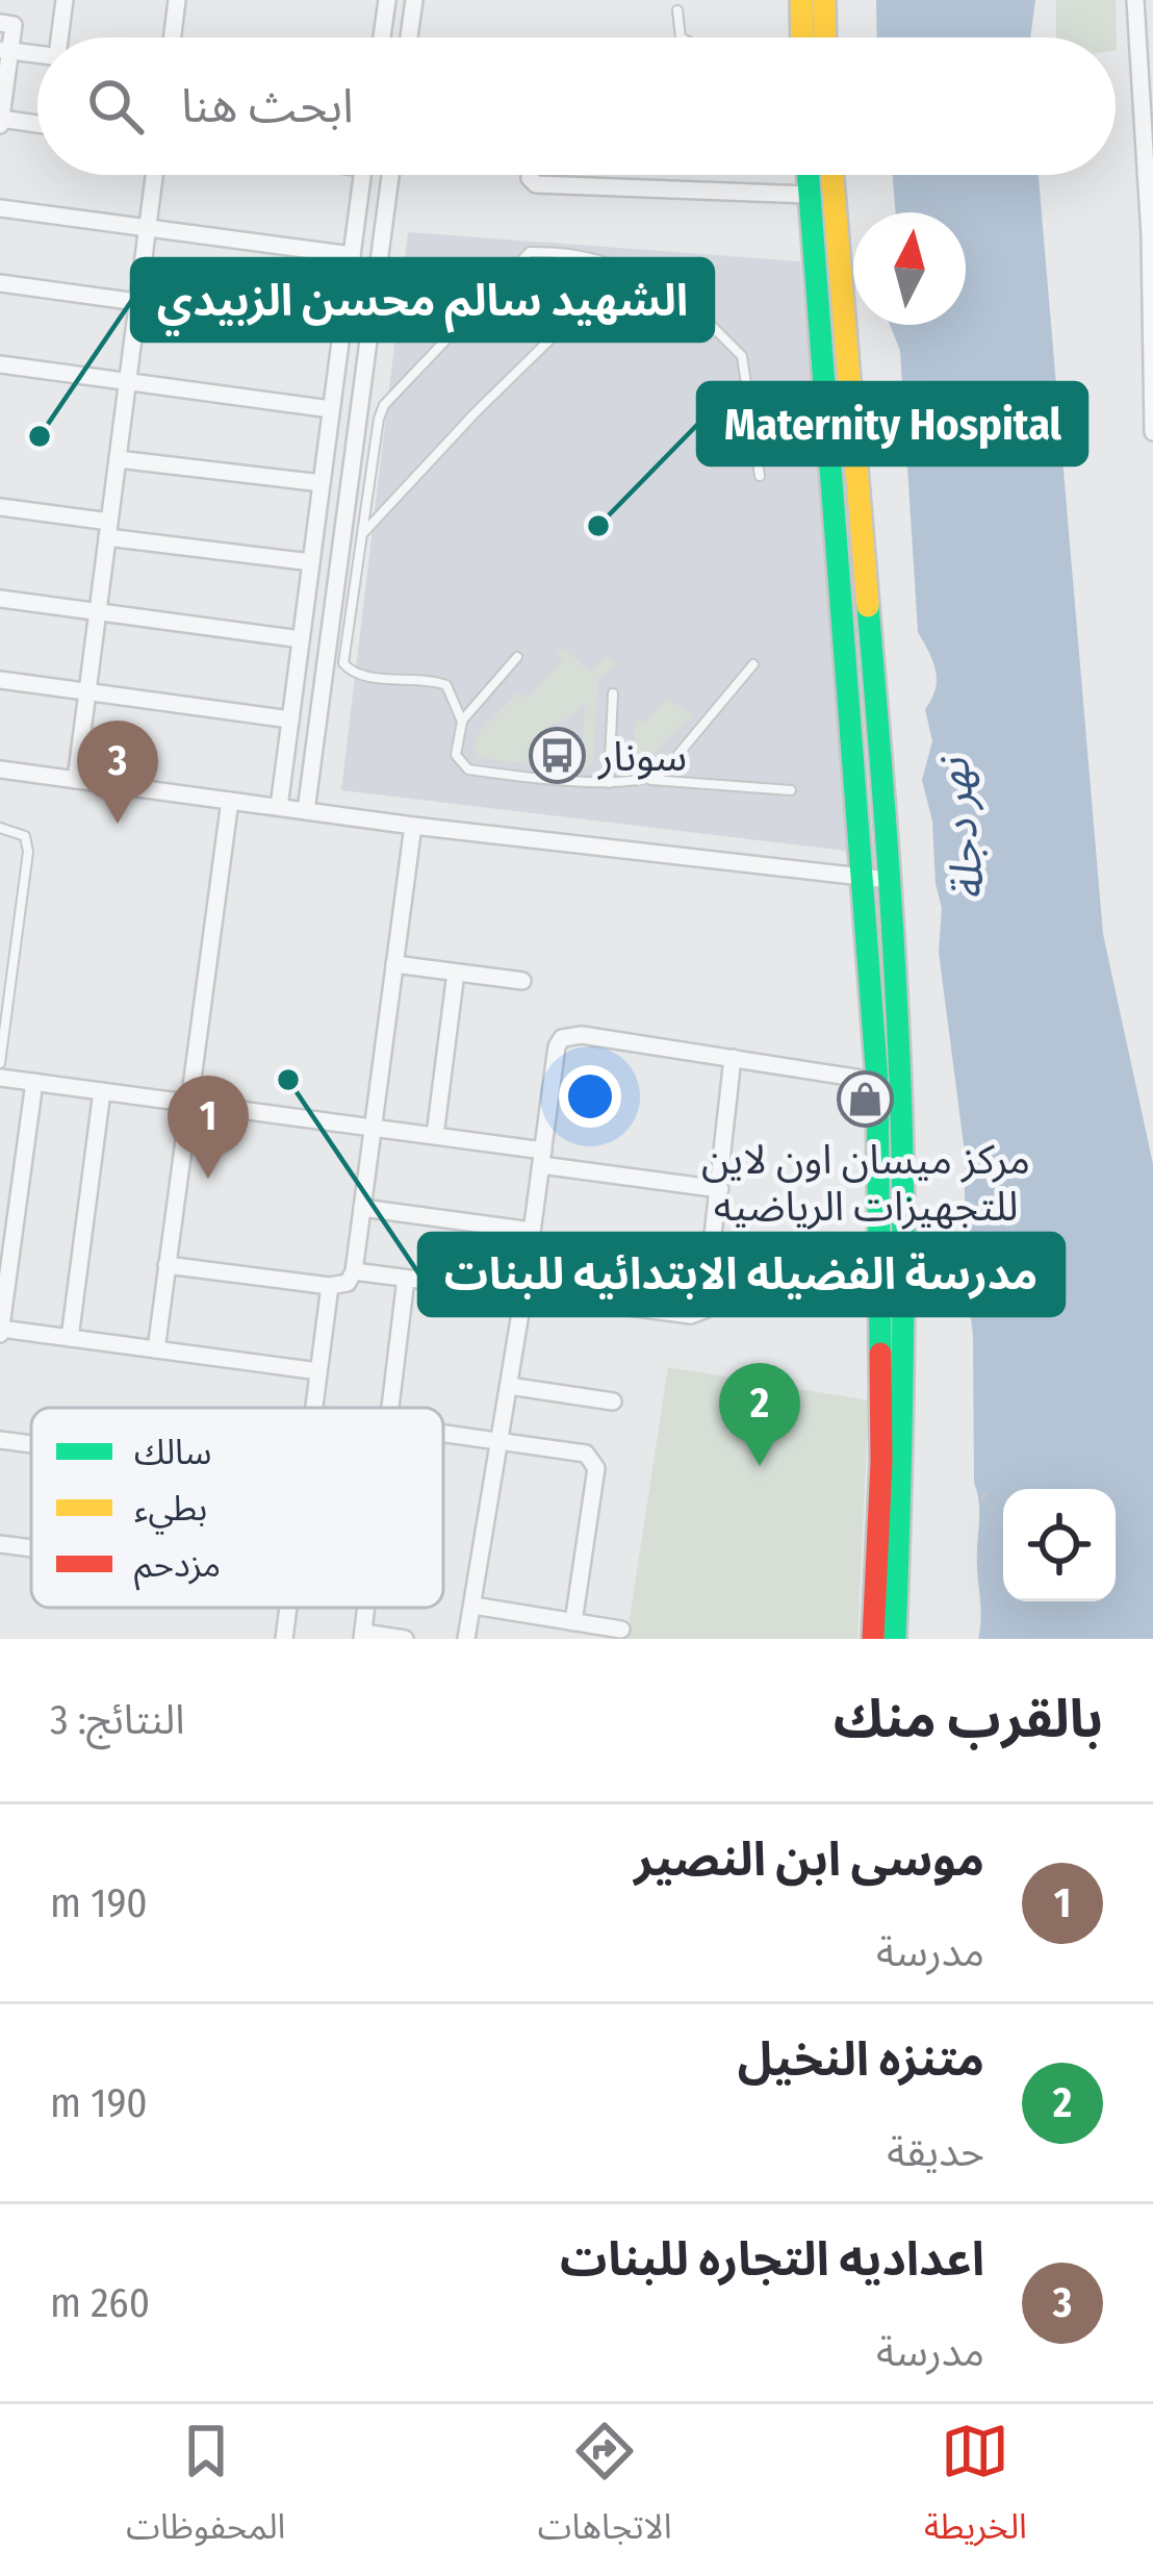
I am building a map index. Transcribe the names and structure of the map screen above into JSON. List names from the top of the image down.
{
  "water": ["نهر دجلة"],
  "places": {
    "other": ["الشهيد سالم محسن الزبيدي", "Maternity Hospital", "مدرسة الفضيله الابتدائيه للبنات"],
    "bus stop": ["سونار"],
    "shop": ["مركز ميسان اون لاين للتجهيزات الرياضيه"]
  },
  "legend": ["سالك", "بطيء", "مزدحم"],
  "north": "top",
  "page": {
    "search": "ابحث هنا",
    "pins": ["3", "1", "2"],
    "heading": ["بالقرب منك", "النتائج: 3"],
    "list": [
      {
        "mark": "1",
        "name": "موسى ابن النصير",
        "note": "مدرسة",
        "value": "190 m"
      },
      {
        "mark": "2",
        "name": "متنزه النخيل",
        "note": "حديقة",
        "value": "190 m"
      },
      {
        "mark": "3",
        "name": "اعداديه التجاره للبنات",
        "note": "مدرسة",
        "value": "260 m"
      }
    ],
    "nav": ["الخريطة", "الاتجاهات", "المحفوظات"]
  }
}
